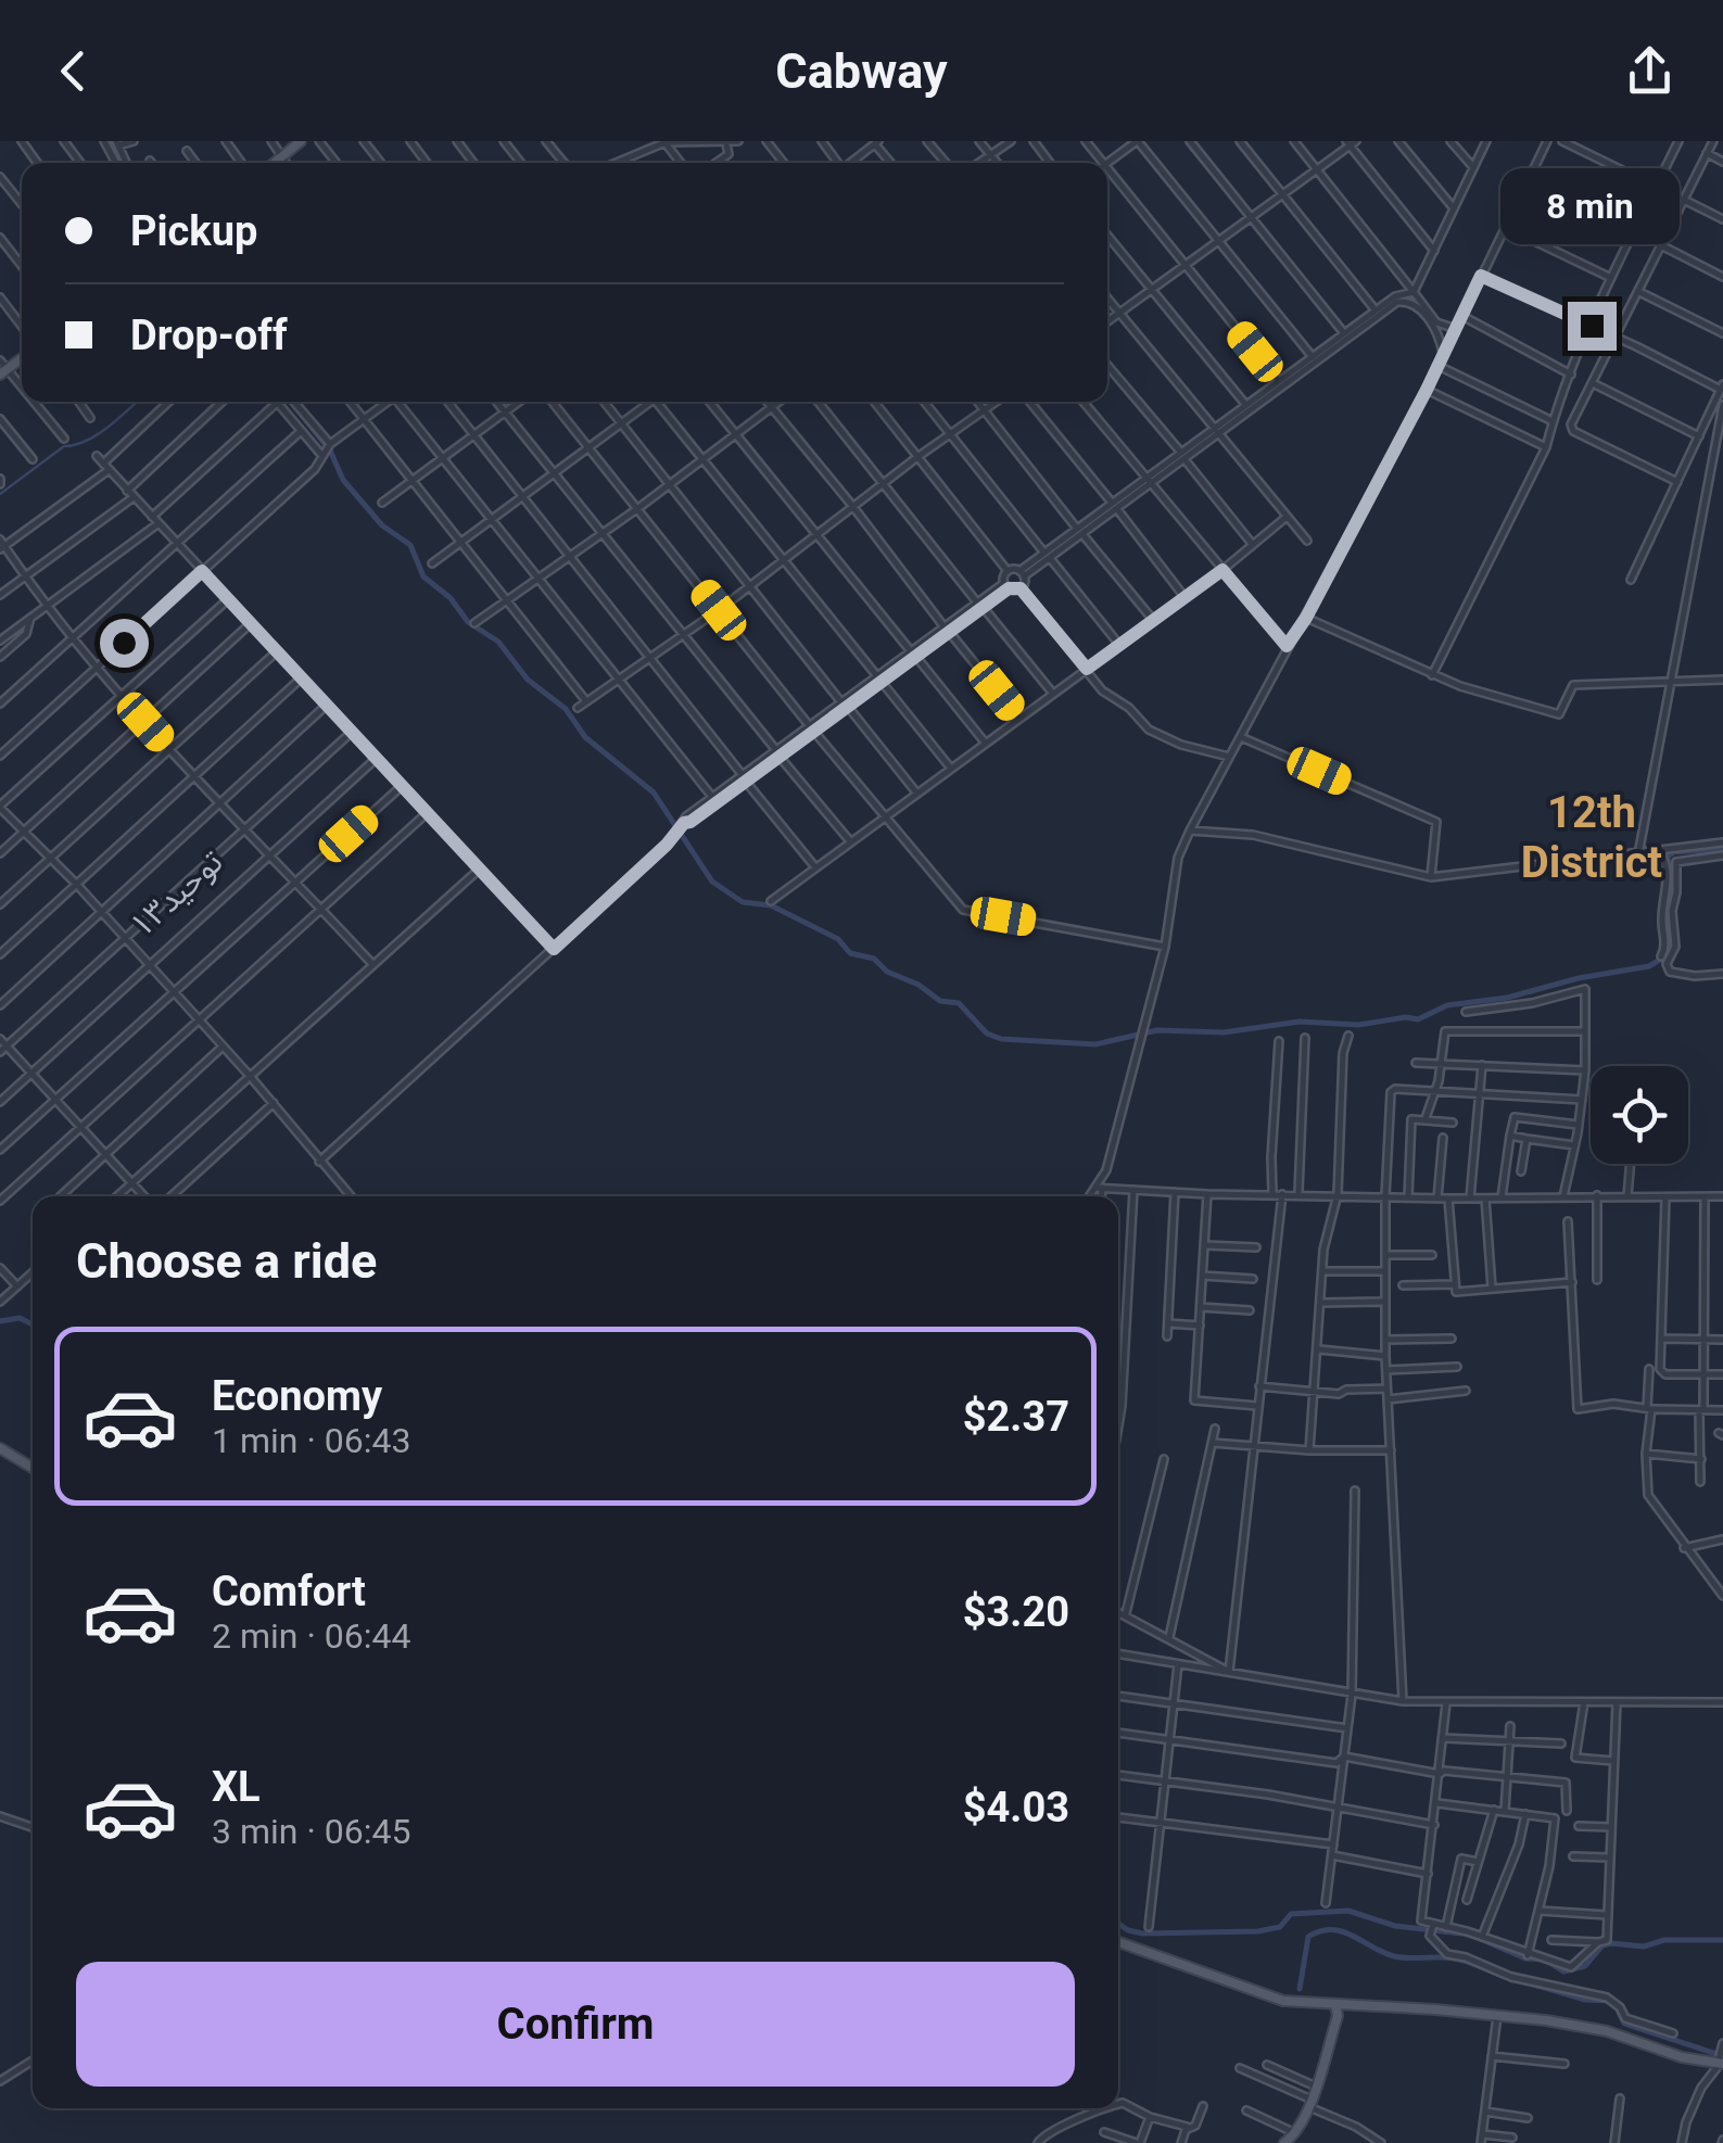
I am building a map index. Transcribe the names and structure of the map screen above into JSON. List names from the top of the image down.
{
  "streets": {
    "street": ["توحید۱۳"]
  },
  "districts": ["12th District"],
  "page": {
    "header": "Cabway",
    "banner": ["Pickup", "Drop-off"],
    "bubble": "8 min",
    "heading": "Choose a ride",
    "list": [
      {
        "name": "Economy",
        "note": "1 min · 06:43",
        "value": "$2.37"
      },
      {
        "name": "Comfort",
        "note": "2 min · 06:44",
        "value": "$3.20"
      },
      {
        "name": "XL",
        "note": "3 min · 06:45",
        "value": "$4.03"
      }
    ],
    "buttons": "Confirm"
  }
}
